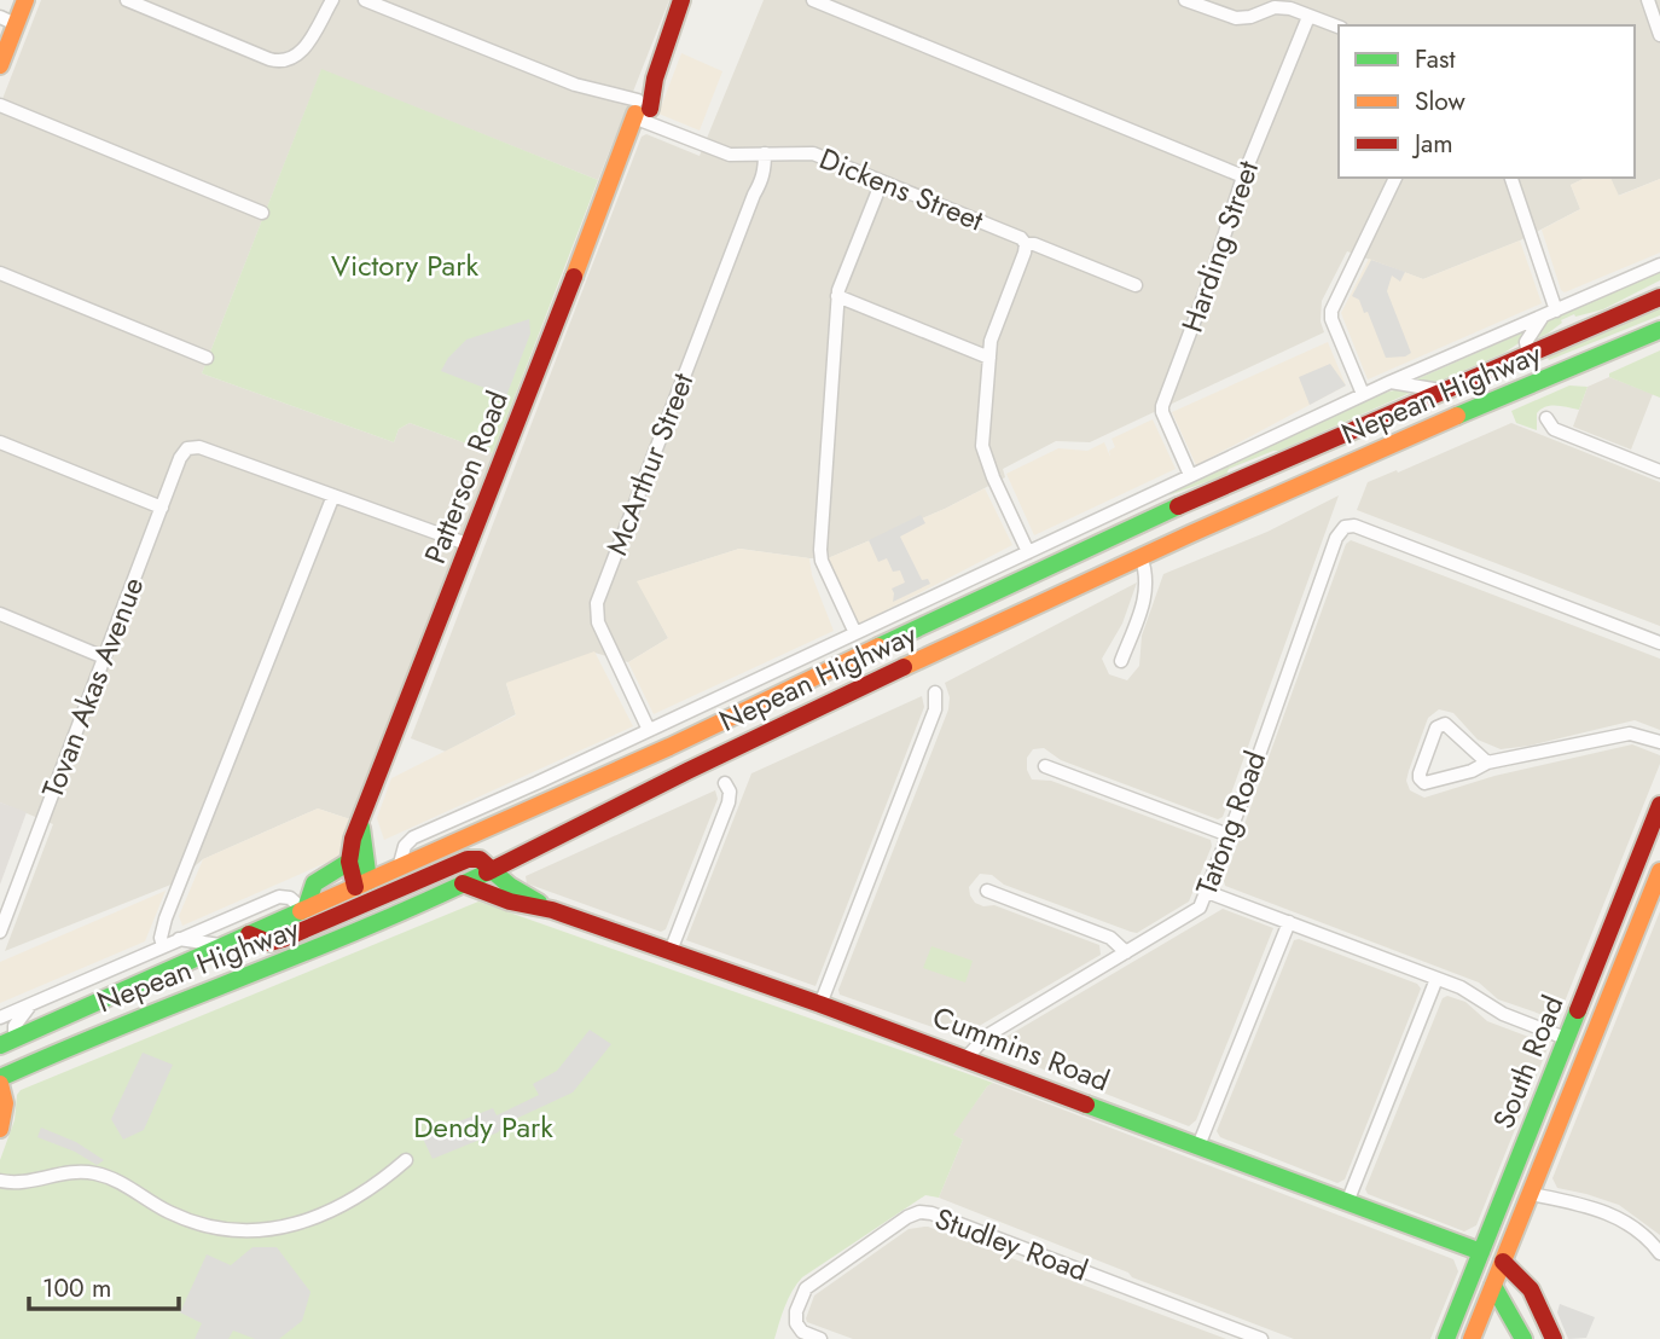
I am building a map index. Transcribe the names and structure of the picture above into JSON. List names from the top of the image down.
{
  "streets": {
    "main road": [
      "Nepean Highway",
      "Patterson Road",
      "Cummins Road",
      "South Road"
    ],
    "street": [
      "Dickens Street",
      "Harding Street",
      "McArthur Street",
      "Tovan Akas Avenue",
      "Tatong Road",
      "Studley Road"
    ]
  },
  "crossings": [
    ["Dickens Street", "McArthur Street"],
    ["Dickens Street", "Patterson Road"],
    ["Nepean Highway", "Patterson Road"],
    ["Nepean Highway", "Cummins Road"],
    ["Tatong Road", "Cummins Road"],
    ["Cummins Road", "South Road"]
  ],
  "parks": ["Victory Park", "Dendy Park"],
  "legend": ["Fast", "Slow", "Jam"],
  "scale_bar": "100 m"
}
